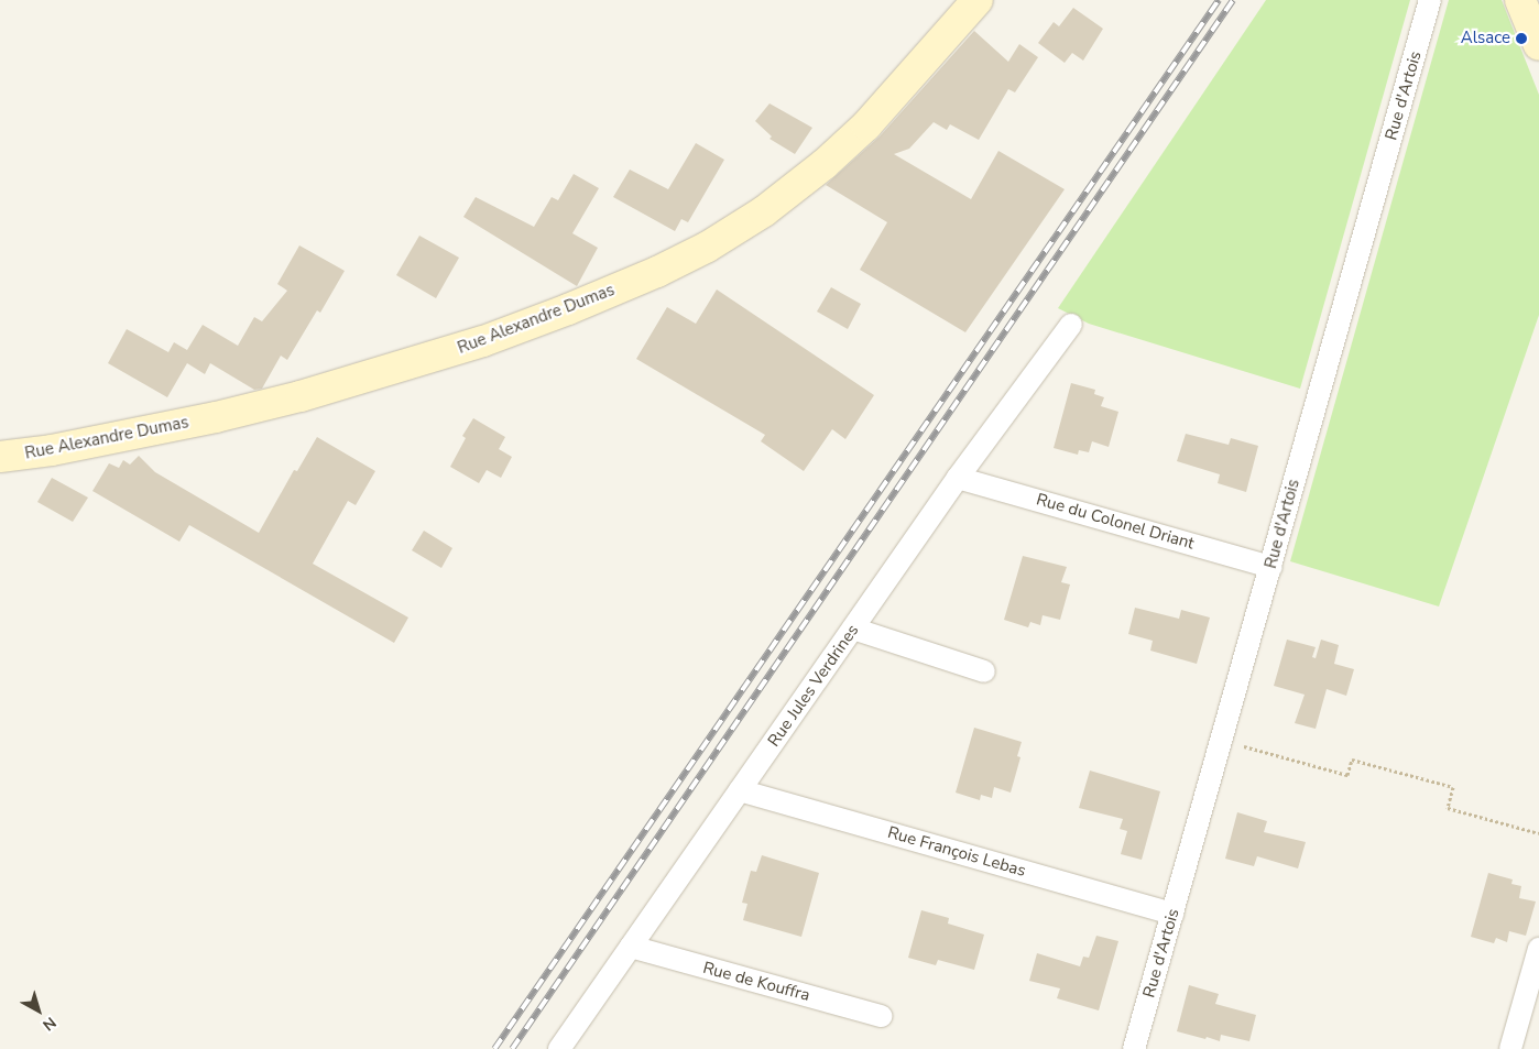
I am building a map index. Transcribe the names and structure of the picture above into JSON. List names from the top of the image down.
{
  "streets": {
    "street": [
      "Rue d'Artois",
      "Rue Alexandre Dumas",
      "Rue du Colonel Driant",
      "Rue Jules Verdrines",
      "Rue François Lebas",
      "Rue de Kouffra"
    ]
  },
  "crossings": [
    ["Rue d'Artois", "Rue du Colonel Driant"],
    ["Rue d'Artois", "Rue François Lebas"],
    ["Rue du Colonel Driant", "Rue Jules Verdrines"],
    ["Rue Jules Verdrines", "Rue François Lebas"],
    ["Rue Jules Verdrines", "Rue de Kouffra"]
  ],
  "places": ["Alsace"],
  "north": "bottom right"
}
